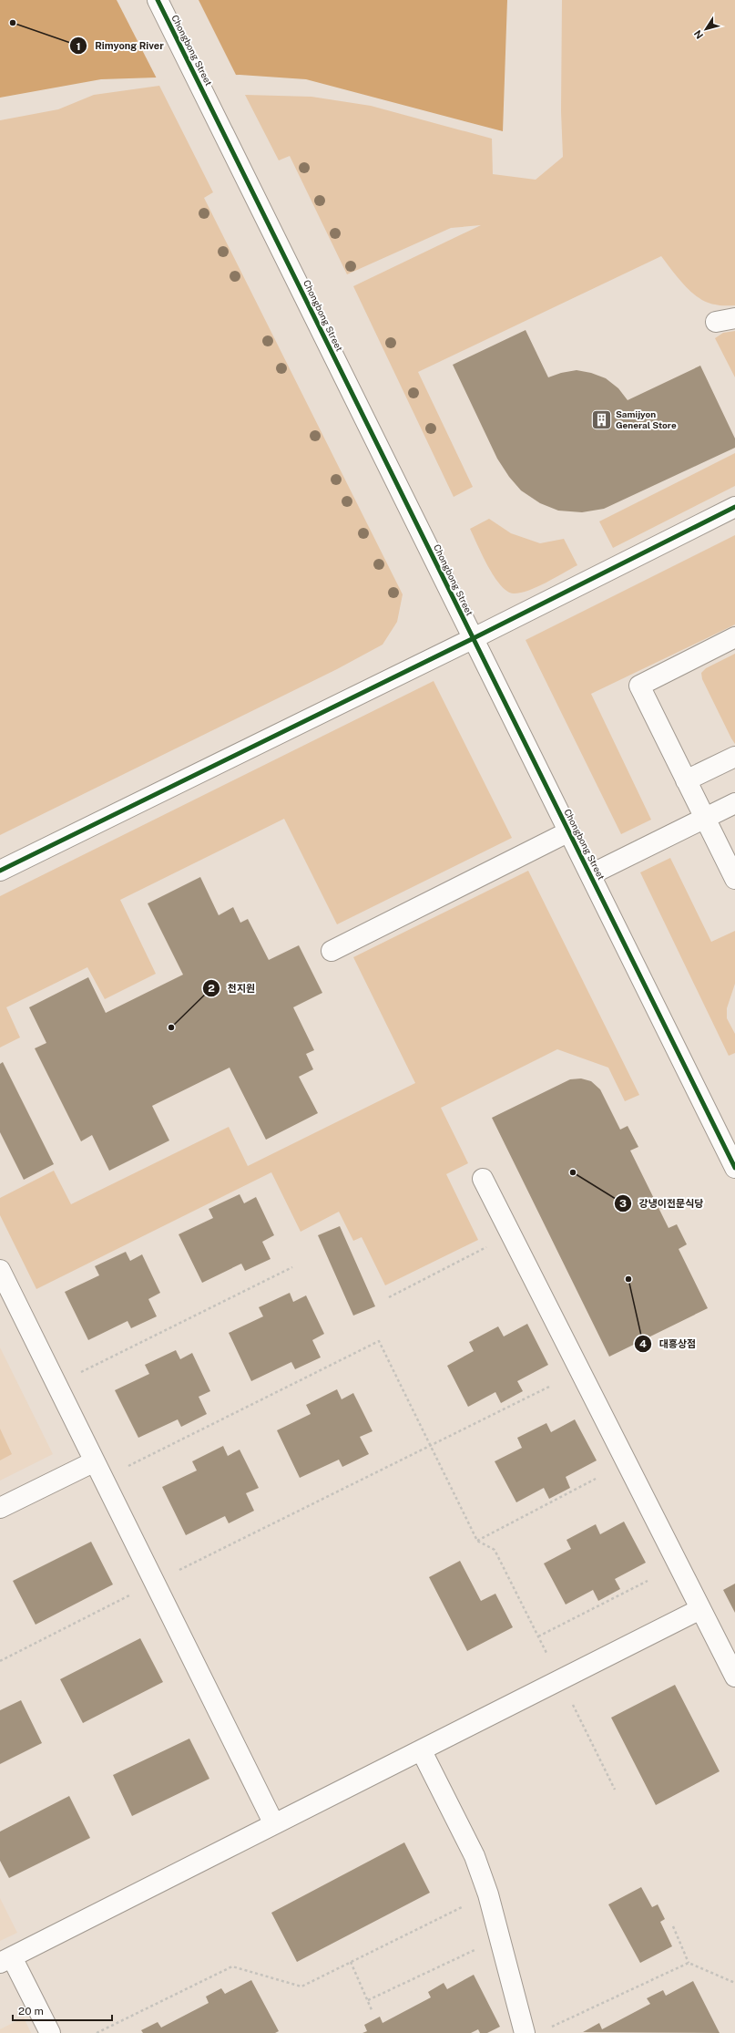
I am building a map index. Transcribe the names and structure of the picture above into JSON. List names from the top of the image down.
{
  "streets": {
    "street": ["Chongbong Street"]
  },
  "places": {
    "other": [
      "Rimyong River",
      "천지원",
      "강냉이전문식당",
      "대흥상점"
    ],
    "building": ["Samijyon General Store"]
  },
  "scale_bar": "20 m",
  "north": "bottom left"
}
